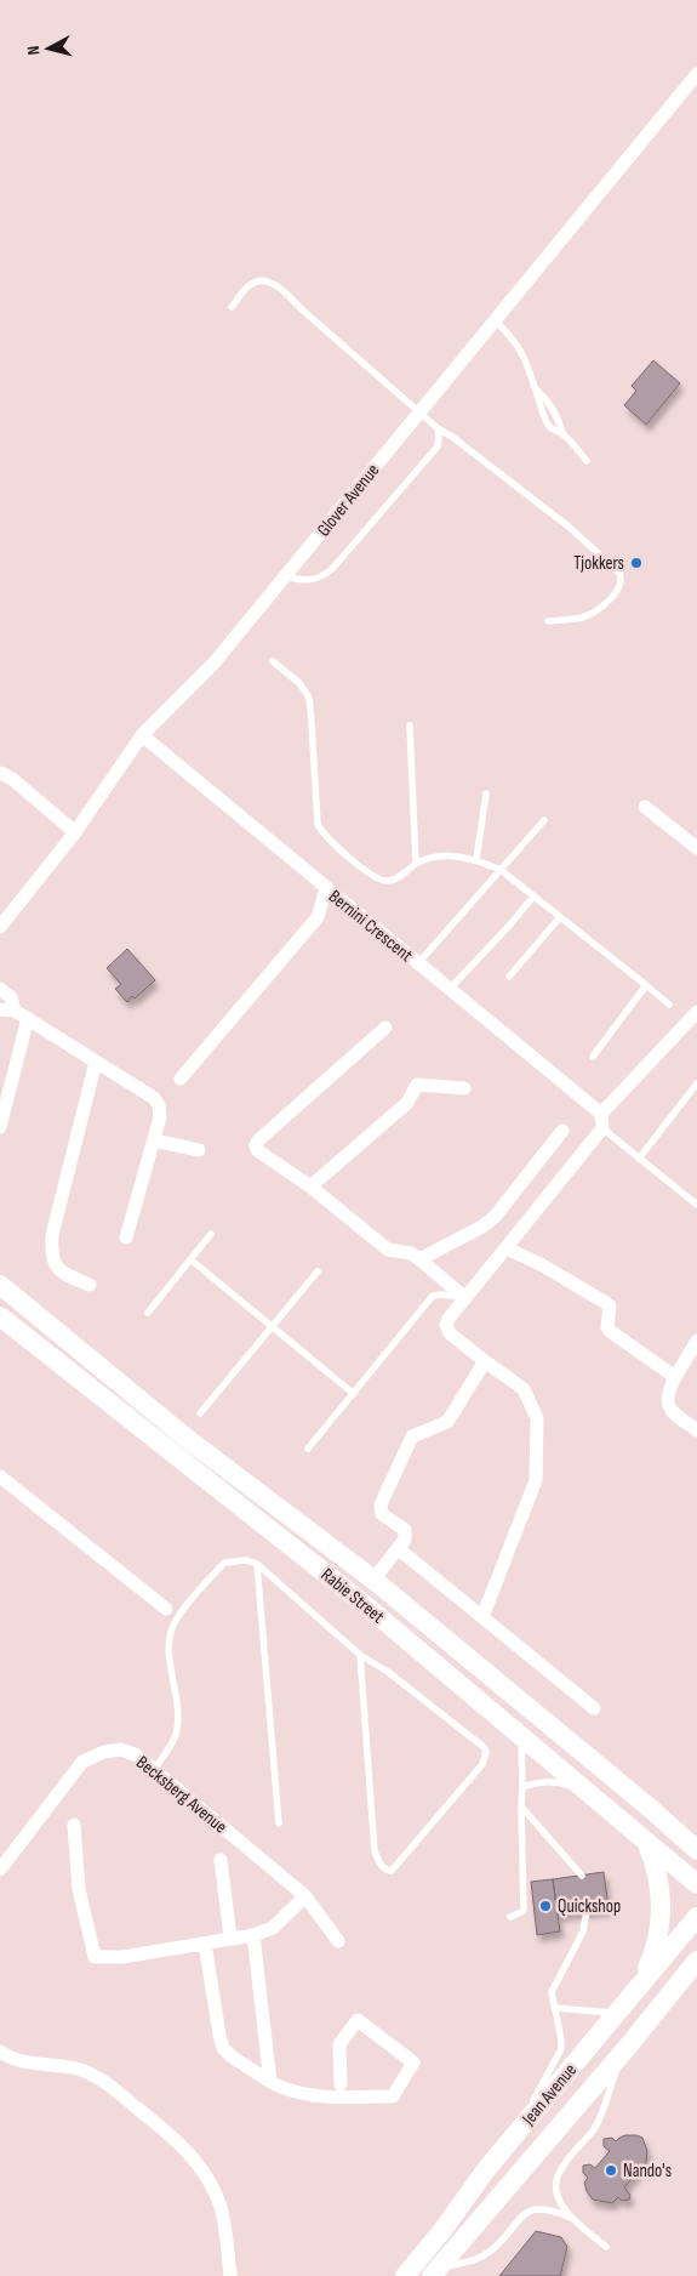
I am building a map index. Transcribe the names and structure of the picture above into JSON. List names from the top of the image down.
{
  "streets": {
    "main road": ["Rabie Street", "Jean Avenue"],
    "street": ["Glover Avenue", "Bernini Crescent", "Becksberg Avenue"]
  },
  "crossings": [
    ["Glover Avenue", "Bernini Crescent"]
  ],
  "places": ["Tjokkers", "Quickshop", "Nando's"],
  "north": "left"
}
